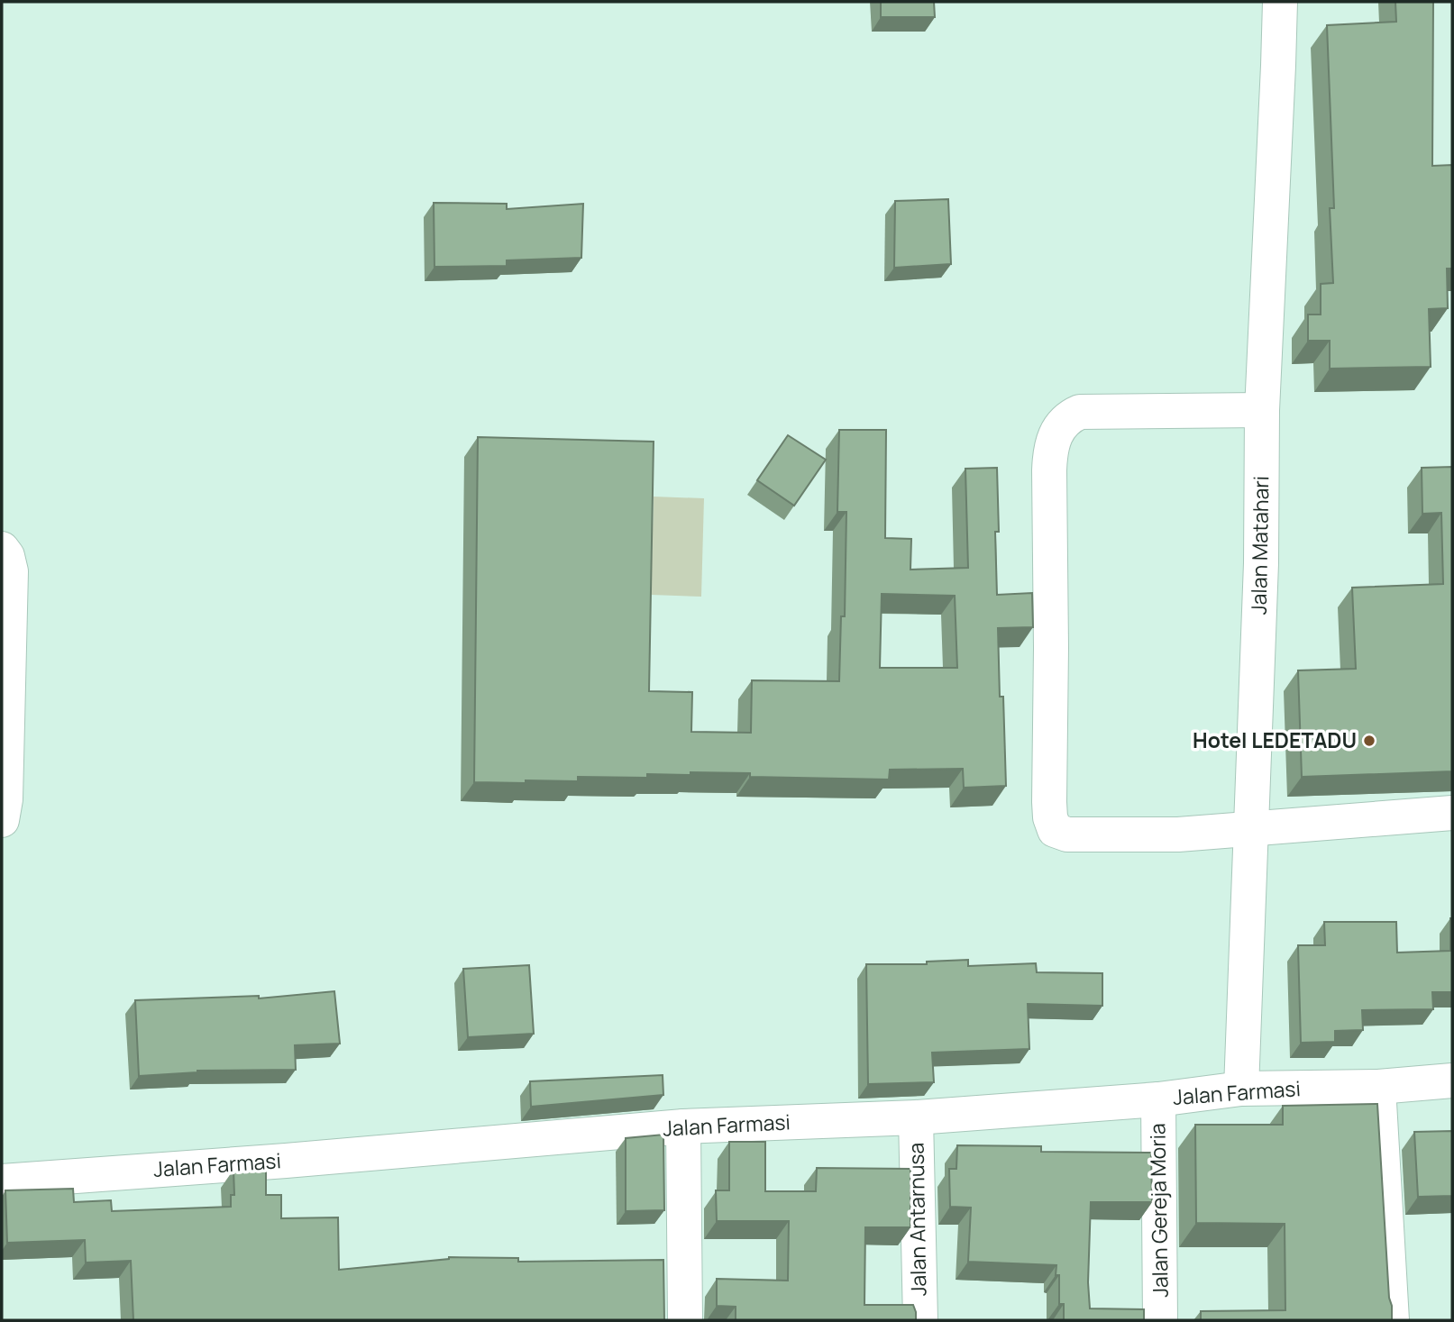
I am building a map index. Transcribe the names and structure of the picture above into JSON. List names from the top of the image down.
{
  "streets": {
    "street": [
      "Jalan Matahari",
      "Jalan Farmasi",
      "Jalan Gereja Moria",
      "Jalan Antarnusa"
    ]
  },
  "crossings": [
    ["Jalan Matahari", "Jalan Farmasi"],
    ["Jalan Farmasi", "Jalan Gereja Moria"],
    ["Jalan Farmasi", "Jalan Antarnusa"]
  ],
  "places": ["Hotel LEDETADU"]
}
